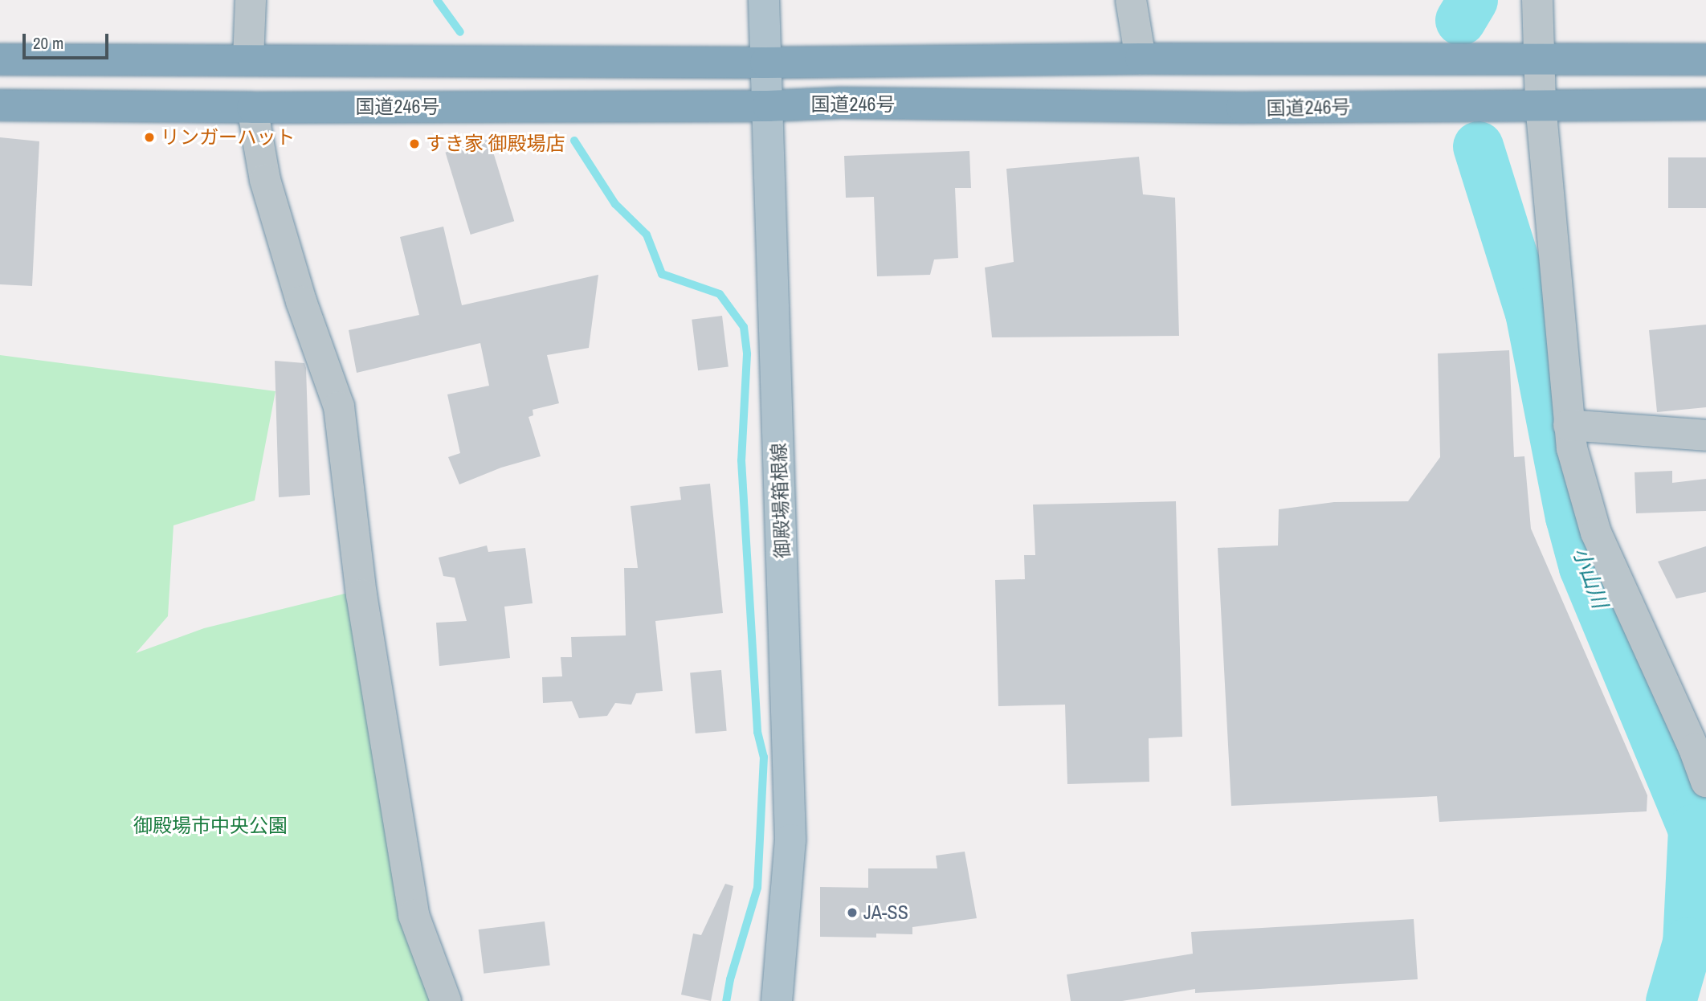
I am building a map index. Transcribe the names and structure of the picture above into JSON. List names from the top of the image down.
{
  "streets": {
    "highway": ["国道246号"],
    "main road": ["御殿場箱根線"]
  },
  "crossings": [
    ["国道246号", "御殿場箱根線"]
  ],
  "water": ["小山川"],
  "parks": ["御殿場市中央公園"],
  "places": ["リンガーハット", "すき家 御殿場店", "JA-SS"],
  "scale_bar": "20 m"
}
